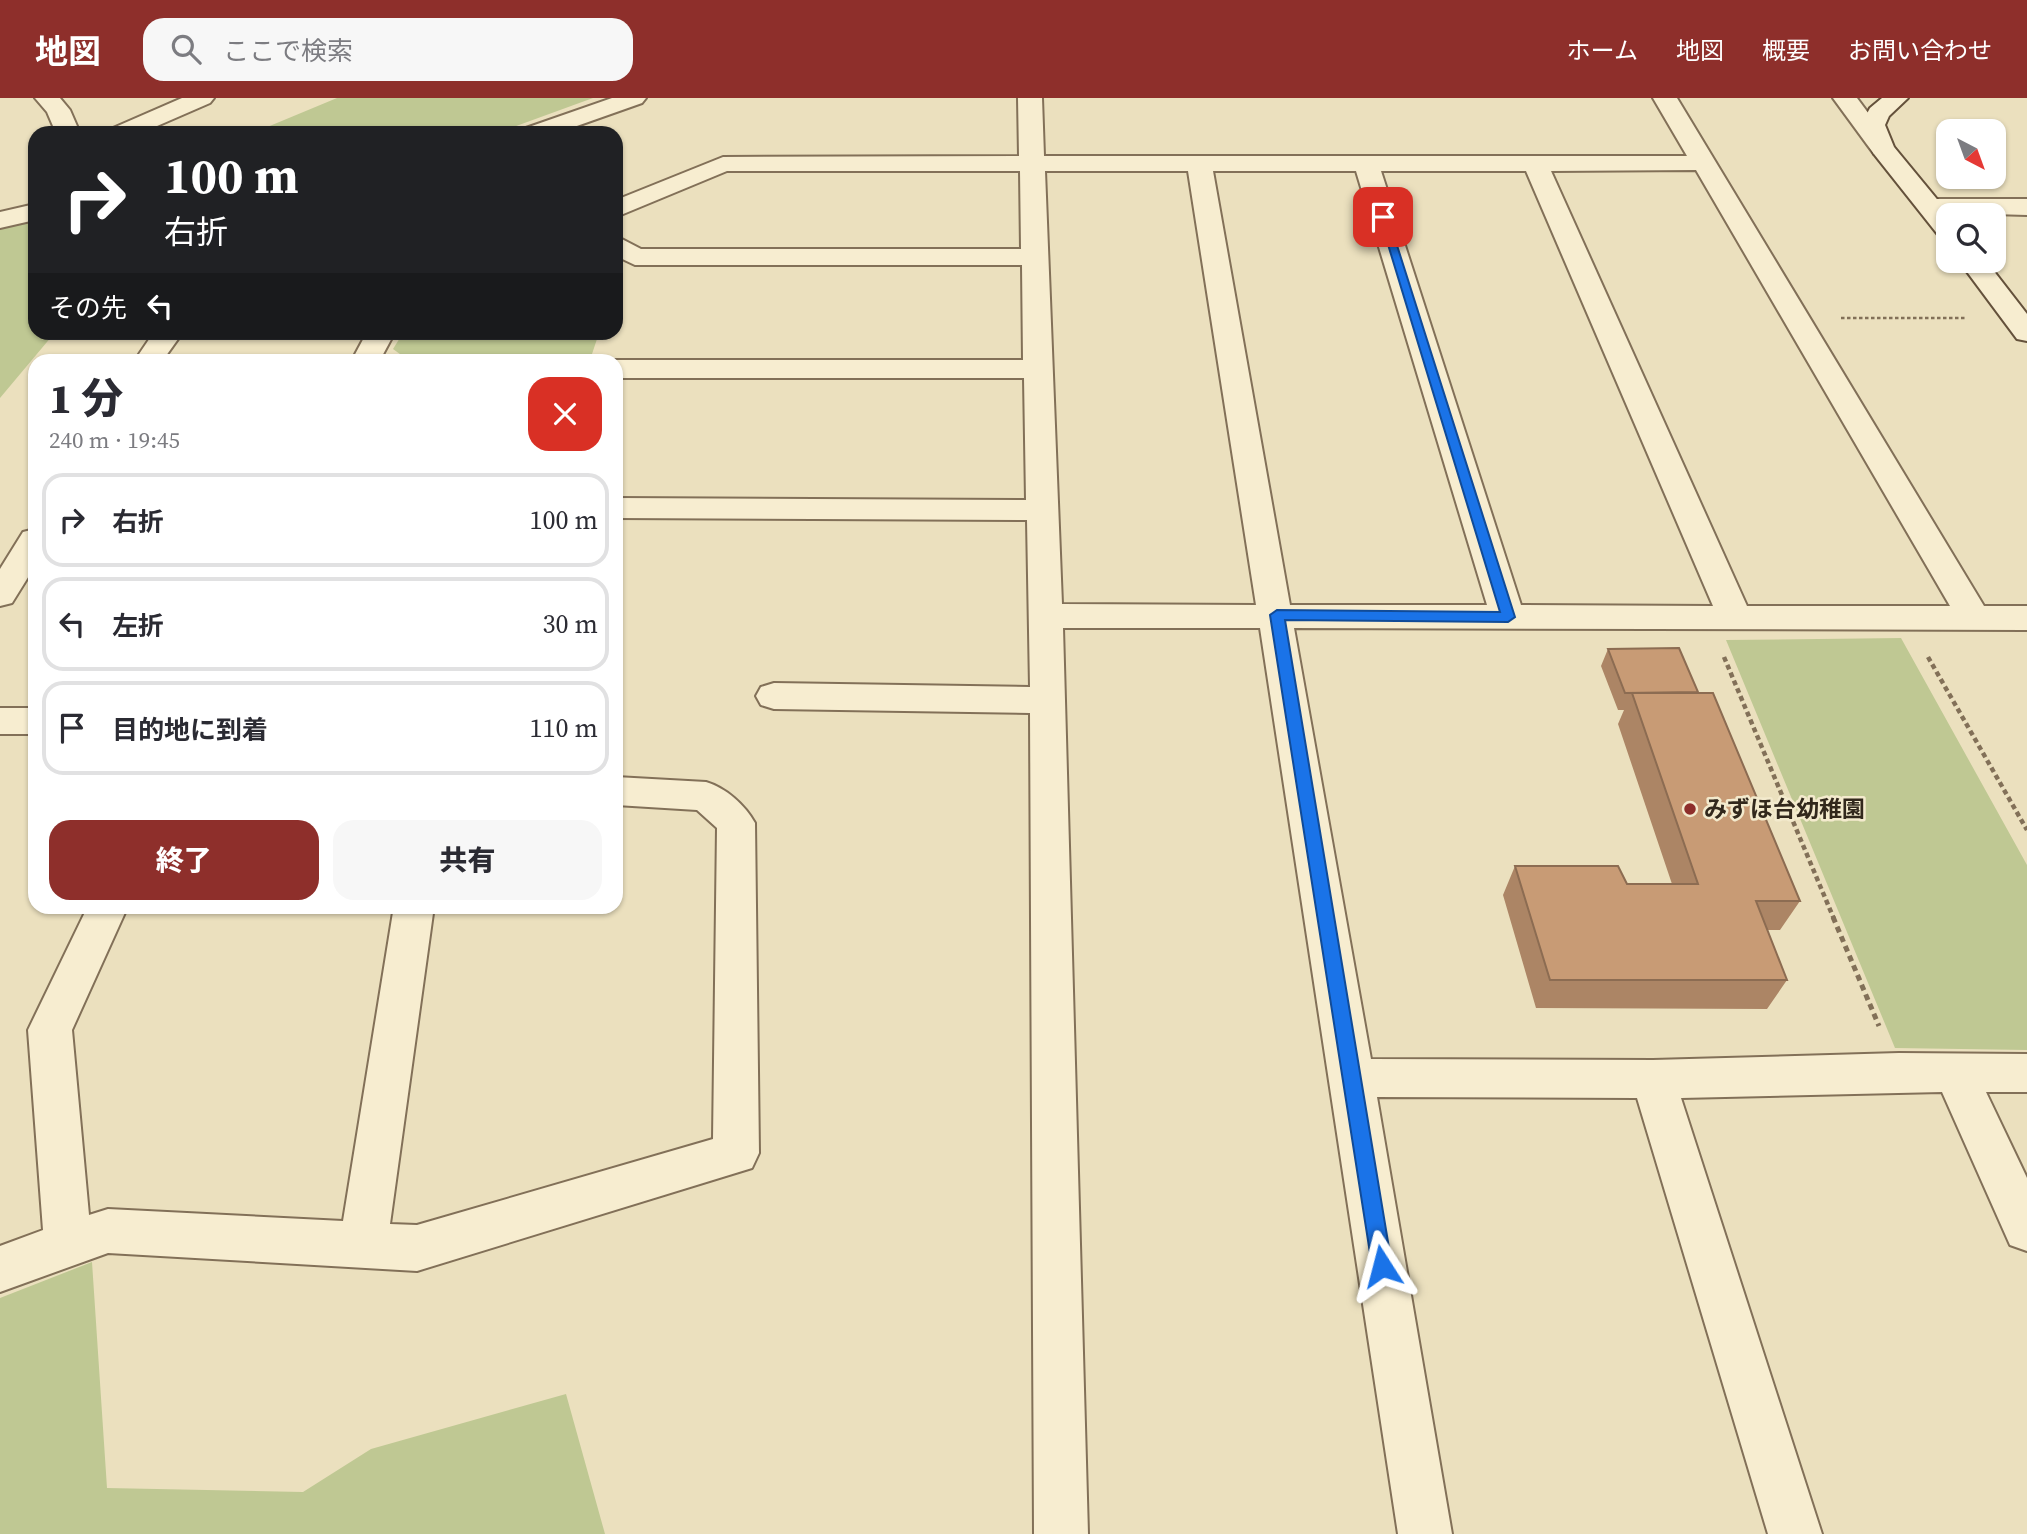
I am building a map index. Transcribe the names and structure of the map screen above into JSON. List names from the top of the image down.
{
  "places": ["みずほ台幼稚園"],
  "north": "bottom right",
  "page": {
    "header": "地図",
    "search": "ここで検索",
    "nav": [
      "ホーム",
      "地図",
      "概要",
      "お問い合わせ"
    ],
    "turn": ["100 m", "右折"],
    "then": "その先",
    "heading": ["1 分", "240 m · 19:45"],
    "list": [
      {
        "name": "右折",
        "value": "100 m"
      },
      {
        "name": "左折",
        "value": "30 m"
      },
      {
        "name": "目的地に到着",
        "value": "110 m"
      }
    ],
    "buttons": ["終了", "共有"]
  }
}
